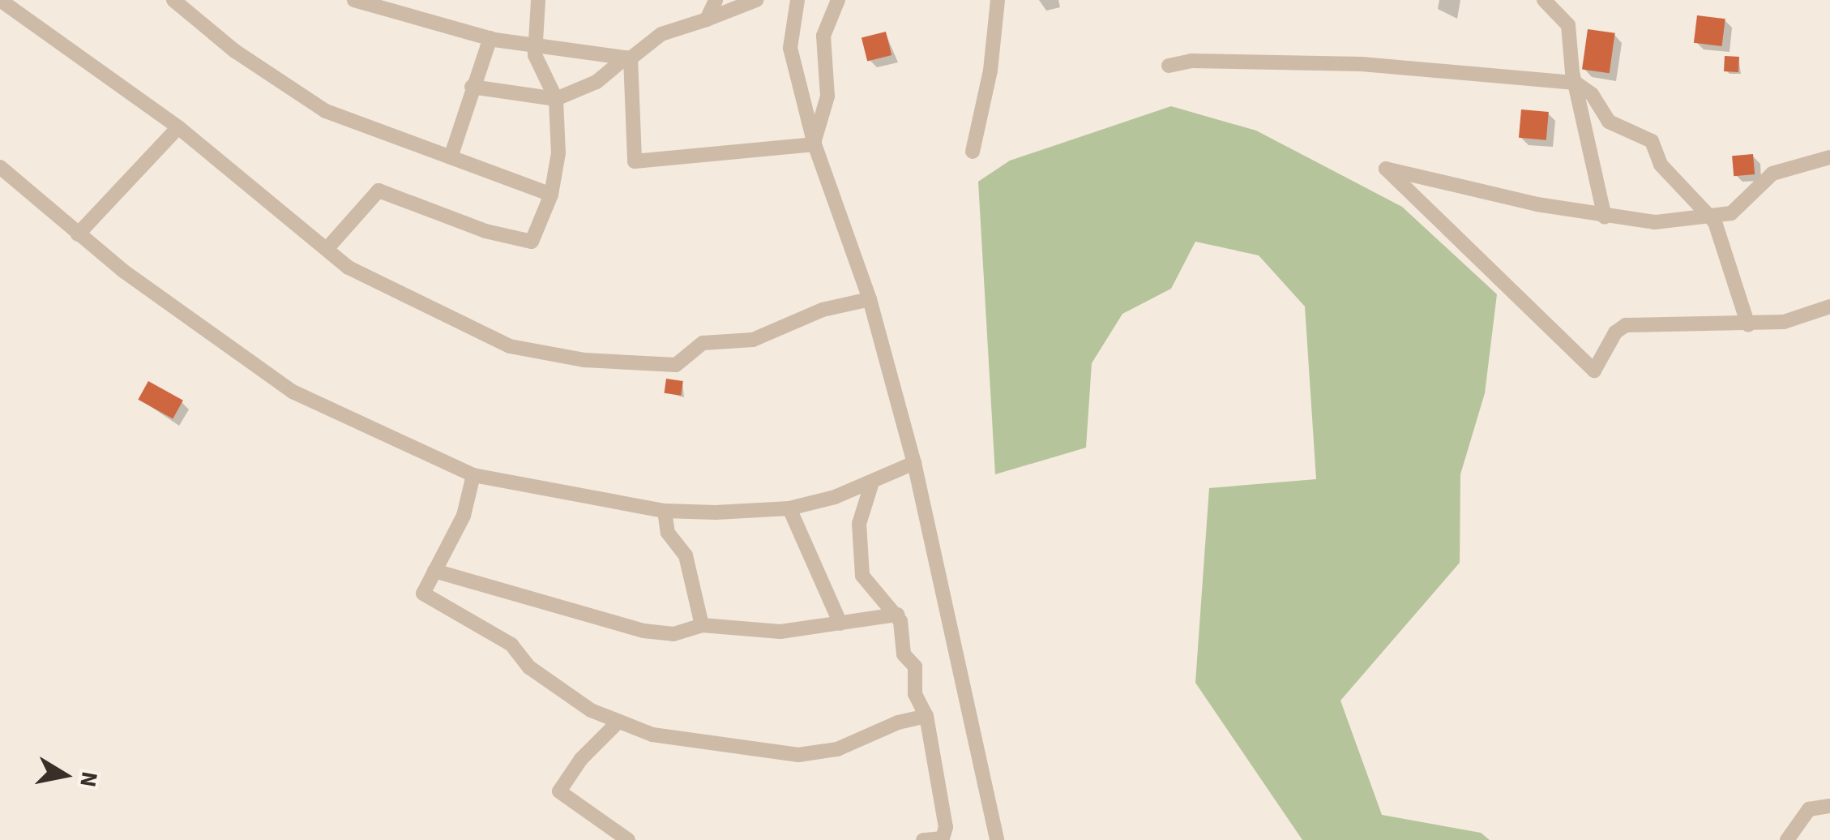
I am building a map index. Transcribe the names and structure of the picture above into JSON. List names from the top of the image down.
{
  "north": "right"
}
